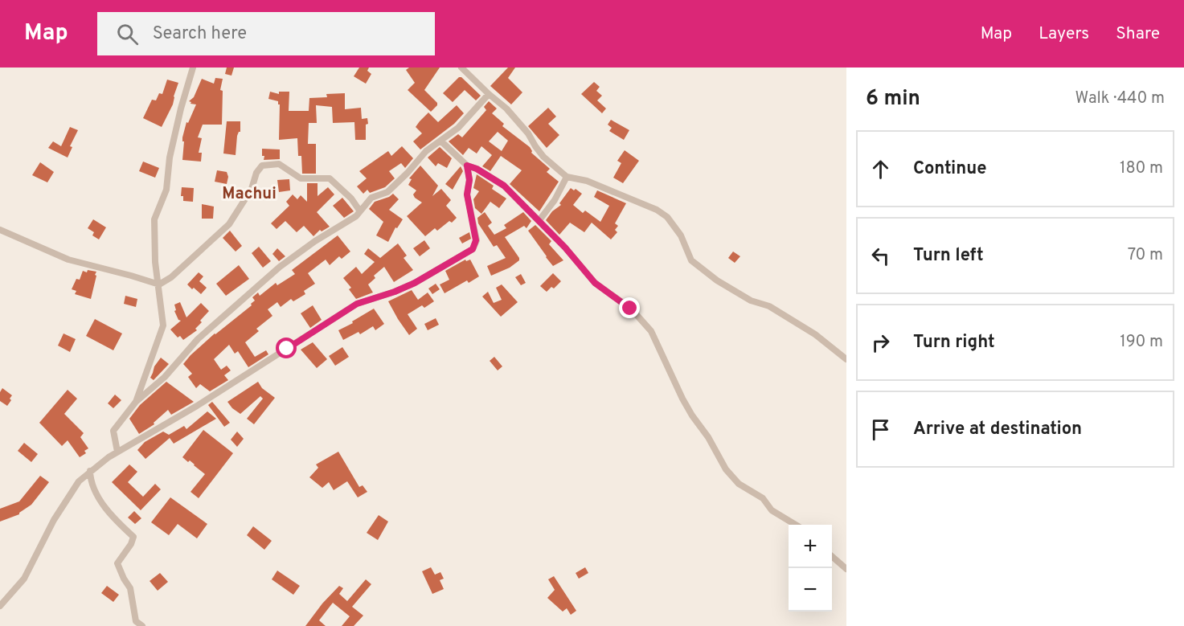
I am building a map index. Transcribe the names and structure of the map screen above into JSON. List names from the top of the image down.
{
  "districts": ["Machui"],
  "page": {
    "header": "Map",
    "search": "Search here",
    "nav": ["Map", "Layers", "Share"],
    "heading": ["6 min", "Walk · 440 m"],
    "list": [
      ["Continue", "180 m"],
      ["Turn left", "70 m"],
      ["Turn right", "190 m"],
      "Arrive at destination"
    ],
    "map_buttons": ["+", "−"]
  }
}
